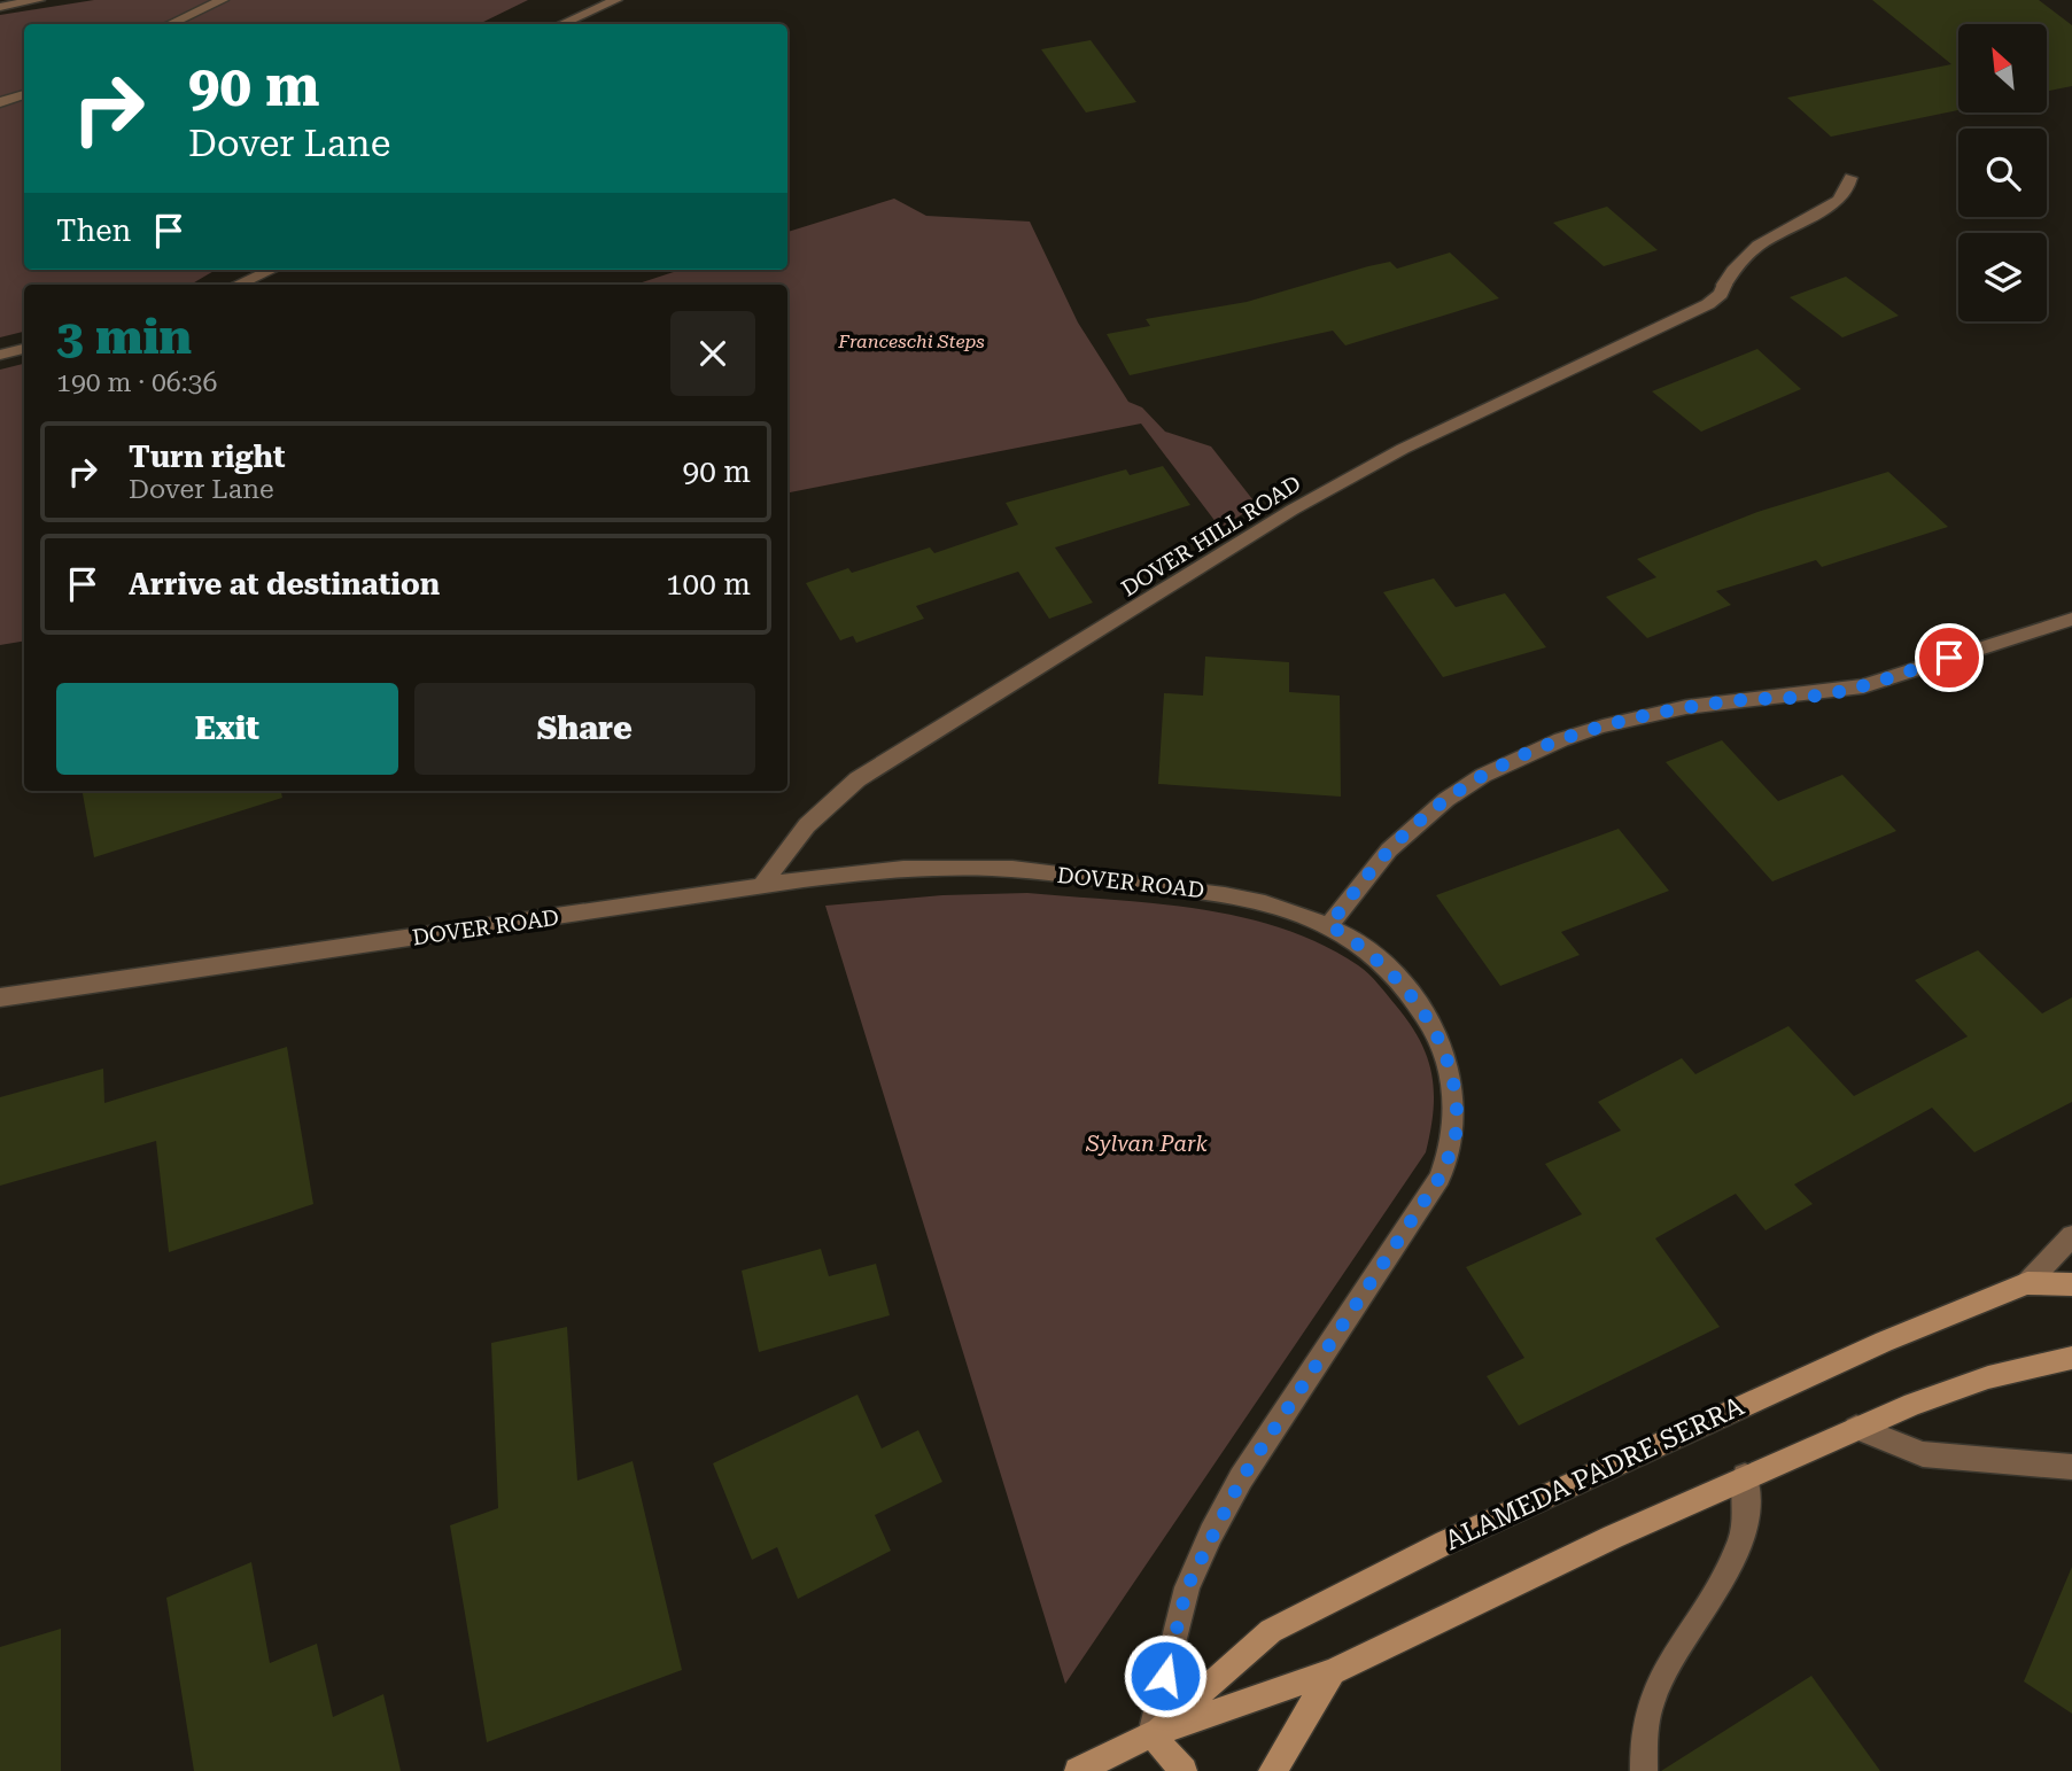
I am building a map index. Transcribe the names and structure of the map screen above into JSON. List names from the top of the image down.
{
  "streets": {
    "street": ["DOVER HILL ROAD", "DOVER ROAD", "ALAMEDA PADRE SERRA"]
  },
  "crossings": [
    ["DOVER HILL ROAD", "DOVER ROAD"],
    ["DOVER ROAD", "ALAMEDA PADRE SERRA"]
  ],
  "parks": ["Franceschi Steps", "Sylvan Park"],
  "north": "top left",
  "page": {
    "turn": ["90 m", "Dover Lane"],
    "then": "Then",
    "heading": ["3 min", "190 m · 06:36"],
    "list": [
      {
        "name": "Turn right",
        "note": "Dover Lane",
        "value": "90 m"
      },
      {
        "name": "Arrive at destination",
        "value": "100 m"
      }
    ],
    "buttons": ["Exit", "Share"]
  }
}
